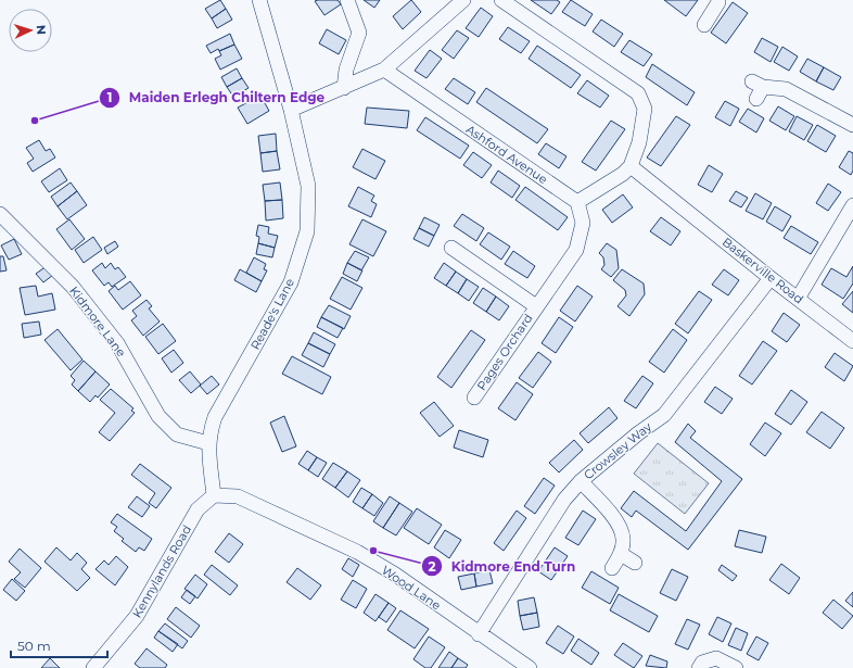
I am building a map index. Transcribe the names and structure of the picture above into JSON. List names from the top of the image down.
{
  "streets": {
    "street": [
      "Ashford Avenue",
      "Baskerville Road",
      "Reade's Lane",
      "Kidmore Lane",
      "Pages Orchard",
      "Crowsley Way",
      "Kennylands Road",
      "Wood Lane"
    ]
  },
  "crossings": [
    ["Ashford Avenue", "Pages Orchard"],
    ["Baskerville Road", "Crowsley Way"],
    ["Reade's Lane", "Kidmore Lane"],
    ["Reade's Lane", "Kennylands Road"],
    ["Reade's Lane", "Wood Lane"],
    ["Crowsley Way", "Wood Lane"],
    ["Kennylands Road", "Wood Lane"]
  ],
  "places": ["Maiden Erlegh Chiltern Edge", "Kidmore End Turn"],
  "scale_bar": "50 m",
  "north": "right"
}
